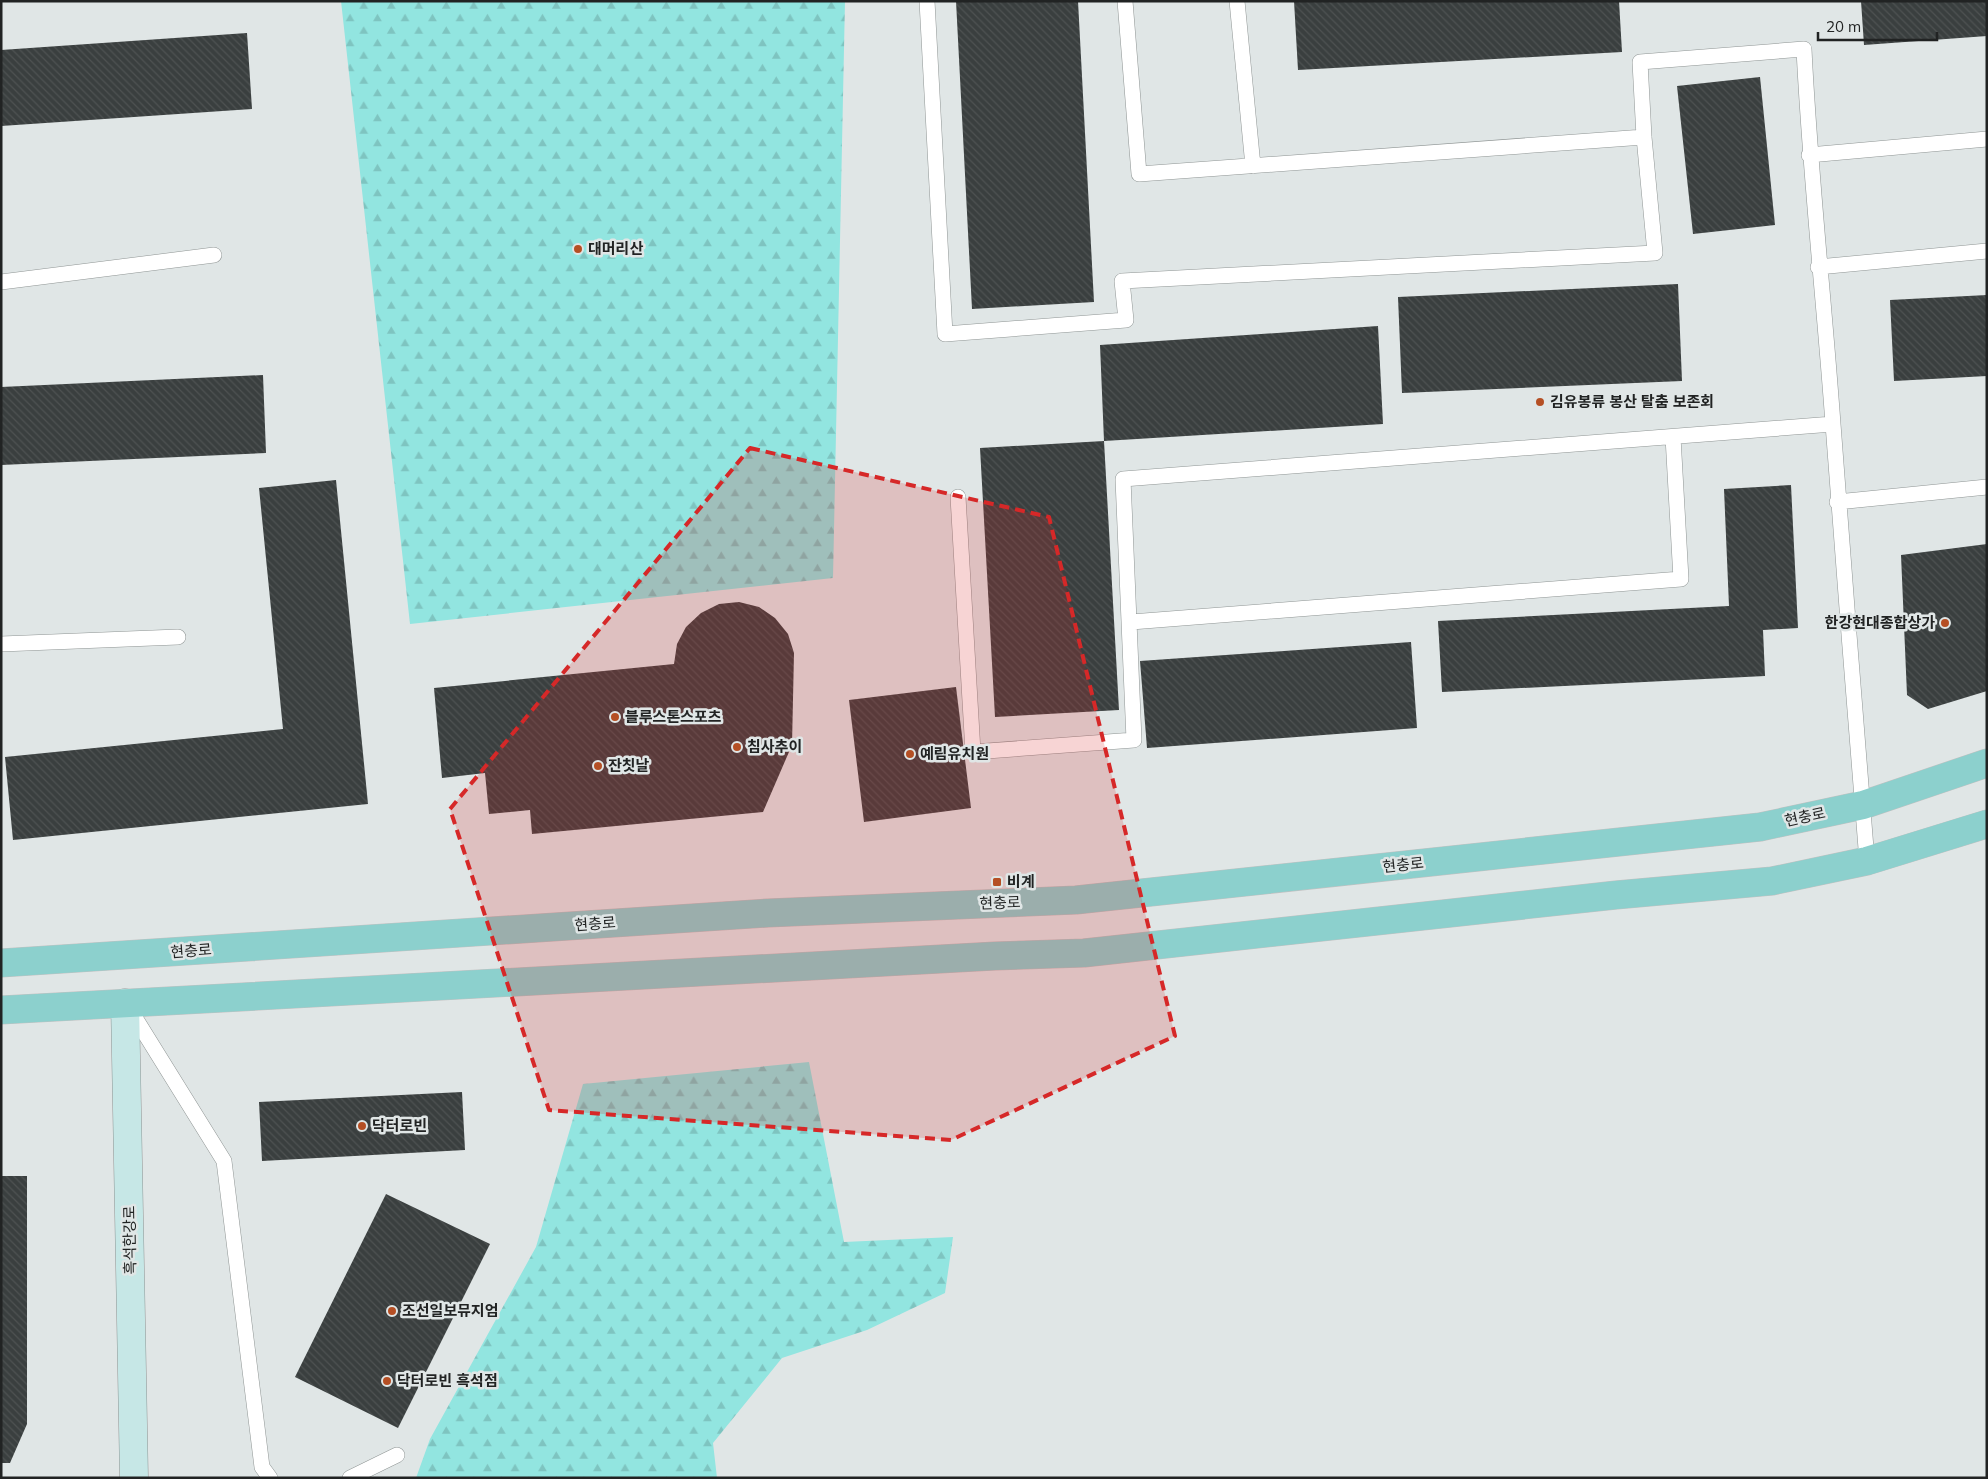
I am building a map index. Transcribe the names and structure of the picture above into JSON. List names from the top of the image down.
{
  "streets": {
    "main road": ["현충로"],
    "street": ["흑석한강로"]
  },
  "places": {
    "other": [
      "대머리산",
      "김유봉류 봉산 탈춤 보존회",
      "한강현대종합상가",
      "블루스톤스포츠",
      "침사추이",
      "예림유치원",
      "잔칫날",
      "닥터로빈",
      "조선일보뮤지엄",
      "닥터로빈 흑석점"
    ],
    "transit": ["비계"]
  },
  "scale_bar": "20 m"
}
